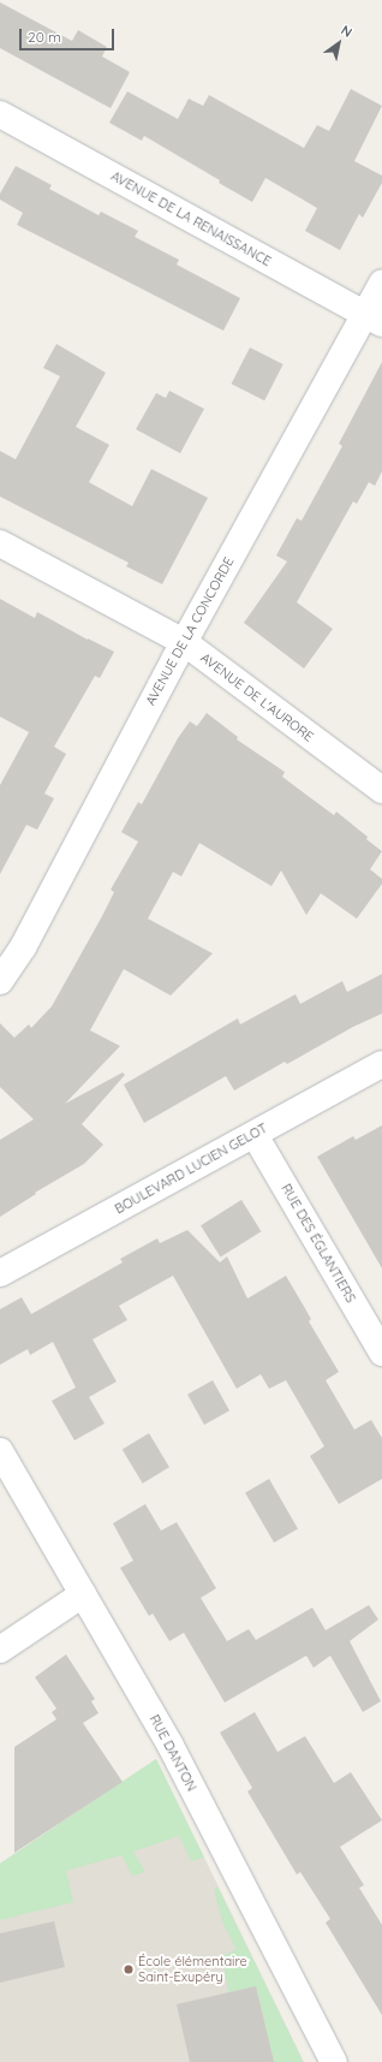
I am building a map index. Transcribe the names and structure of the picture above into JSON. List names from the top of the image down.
{
  "streets": {
    "street": [
      "AVENUE DE LA RENAISSANCE",
      "AVENUE DE LA CONCORDE",
      "AVENUE DE L'AURORE",
      "BOULEVARD LUCIEN GELOT",
      "RUE DES ÉGLANTIERS",
      "RUE DANTON"
    ]
  },
  "crossings": [
    ["AVENUE DE LA RENAISSANCE", "AVENUE DE LA CONCORDE"],
    ["AVENUE DE LA CONCORDE", "AVENUE DE L'AURORE"],
    ["BOULEVARD LUCIEN GELOT", "RUE DES ÉGLANTIERS"]
  ],
  "places": ["École élémentaire Saint-Exupéry"],
  "scale_bar": "20 m",
  "north": "top right"
}
